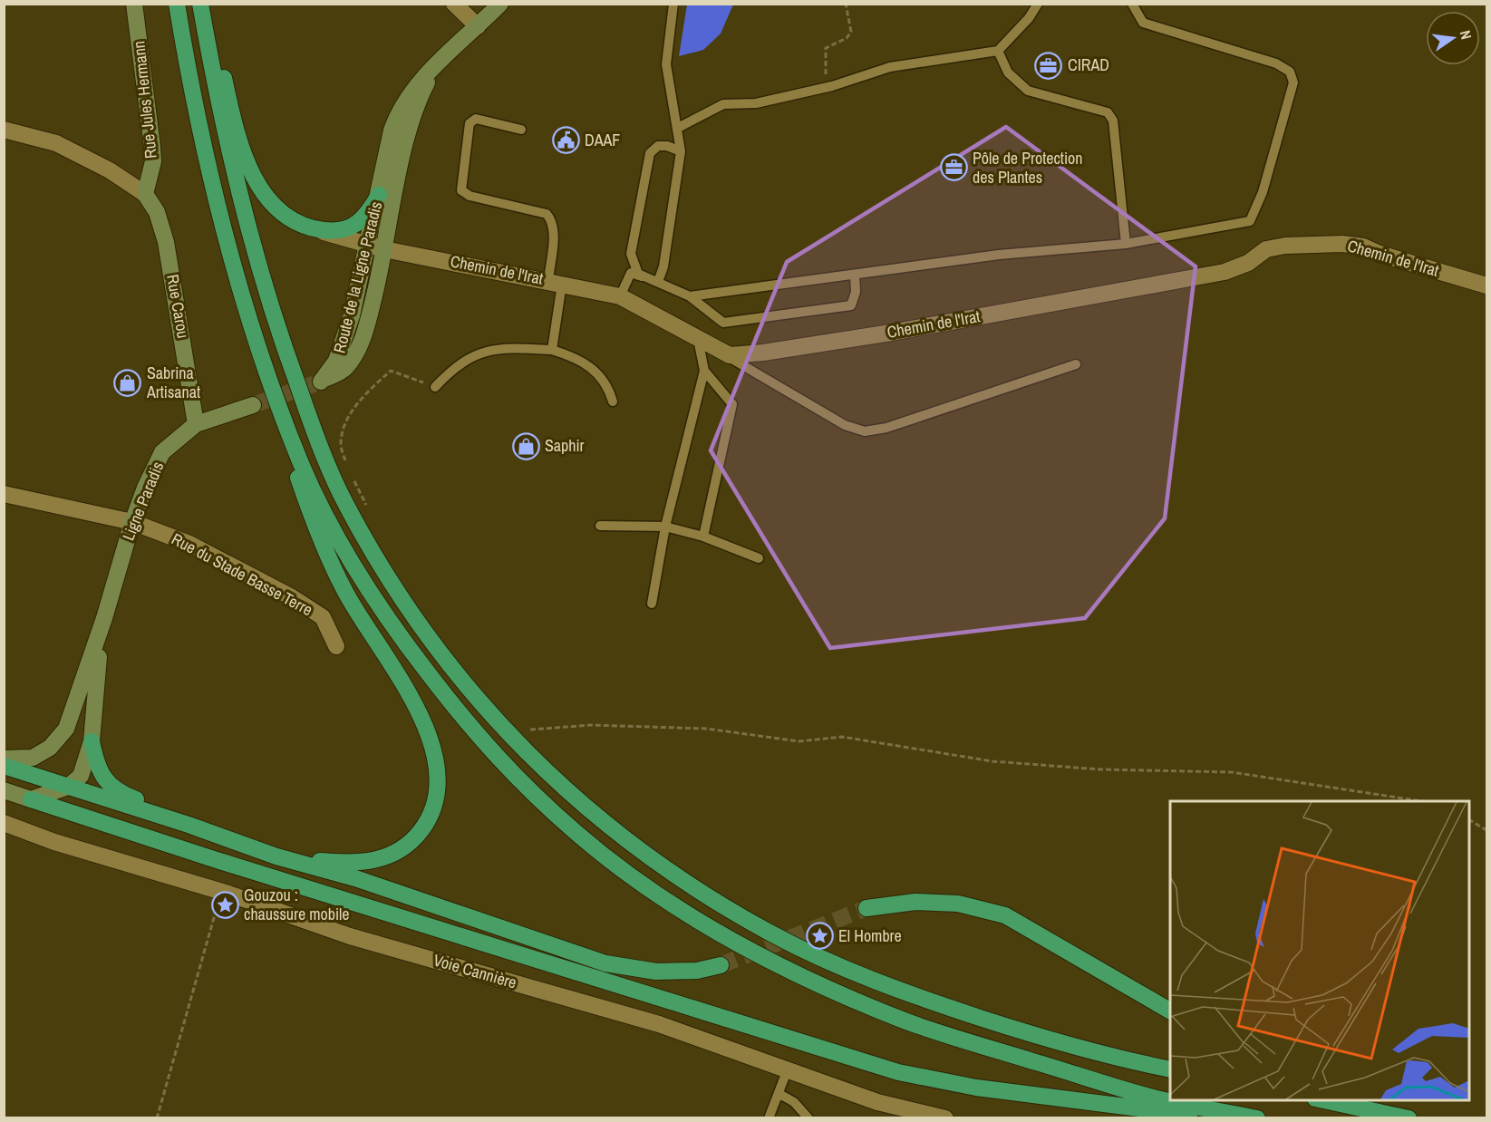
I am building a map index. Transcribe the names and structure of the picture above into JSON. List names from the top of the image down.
{
  "streets": {
    "main road": [
      "Rue Jules Hermann",
      "Route de la Ligne Paradis",
      "Rue Carou",
      "Ligne Paradis"
    ],
    "street": ["Chemin de l'Irat", "Rue du Stade Basse Terre", "Voie Cannière"]
  },
  "crossings": [
    ["Rue Jules Hermann", "Rue Carou"],
    ["Chemin de l'Irat", "Route de la Ligne Paradis"],
    ["Rue Carou", "Ligne Paradis"],
    ["Ligne Paradis", "Rue du Stade Basse Terre"]
  ],
  "places": {
    "office": ["CIRAD", "Pôle de Protection des Plantes"],
    "public building": ["DAAF"],
    "shop": ["Sabrina Artisanat", "Saphir"],
    "place": ["Gouzou : chaussure mobile", "El Hombre"]
  },
  "north": "right"
}
